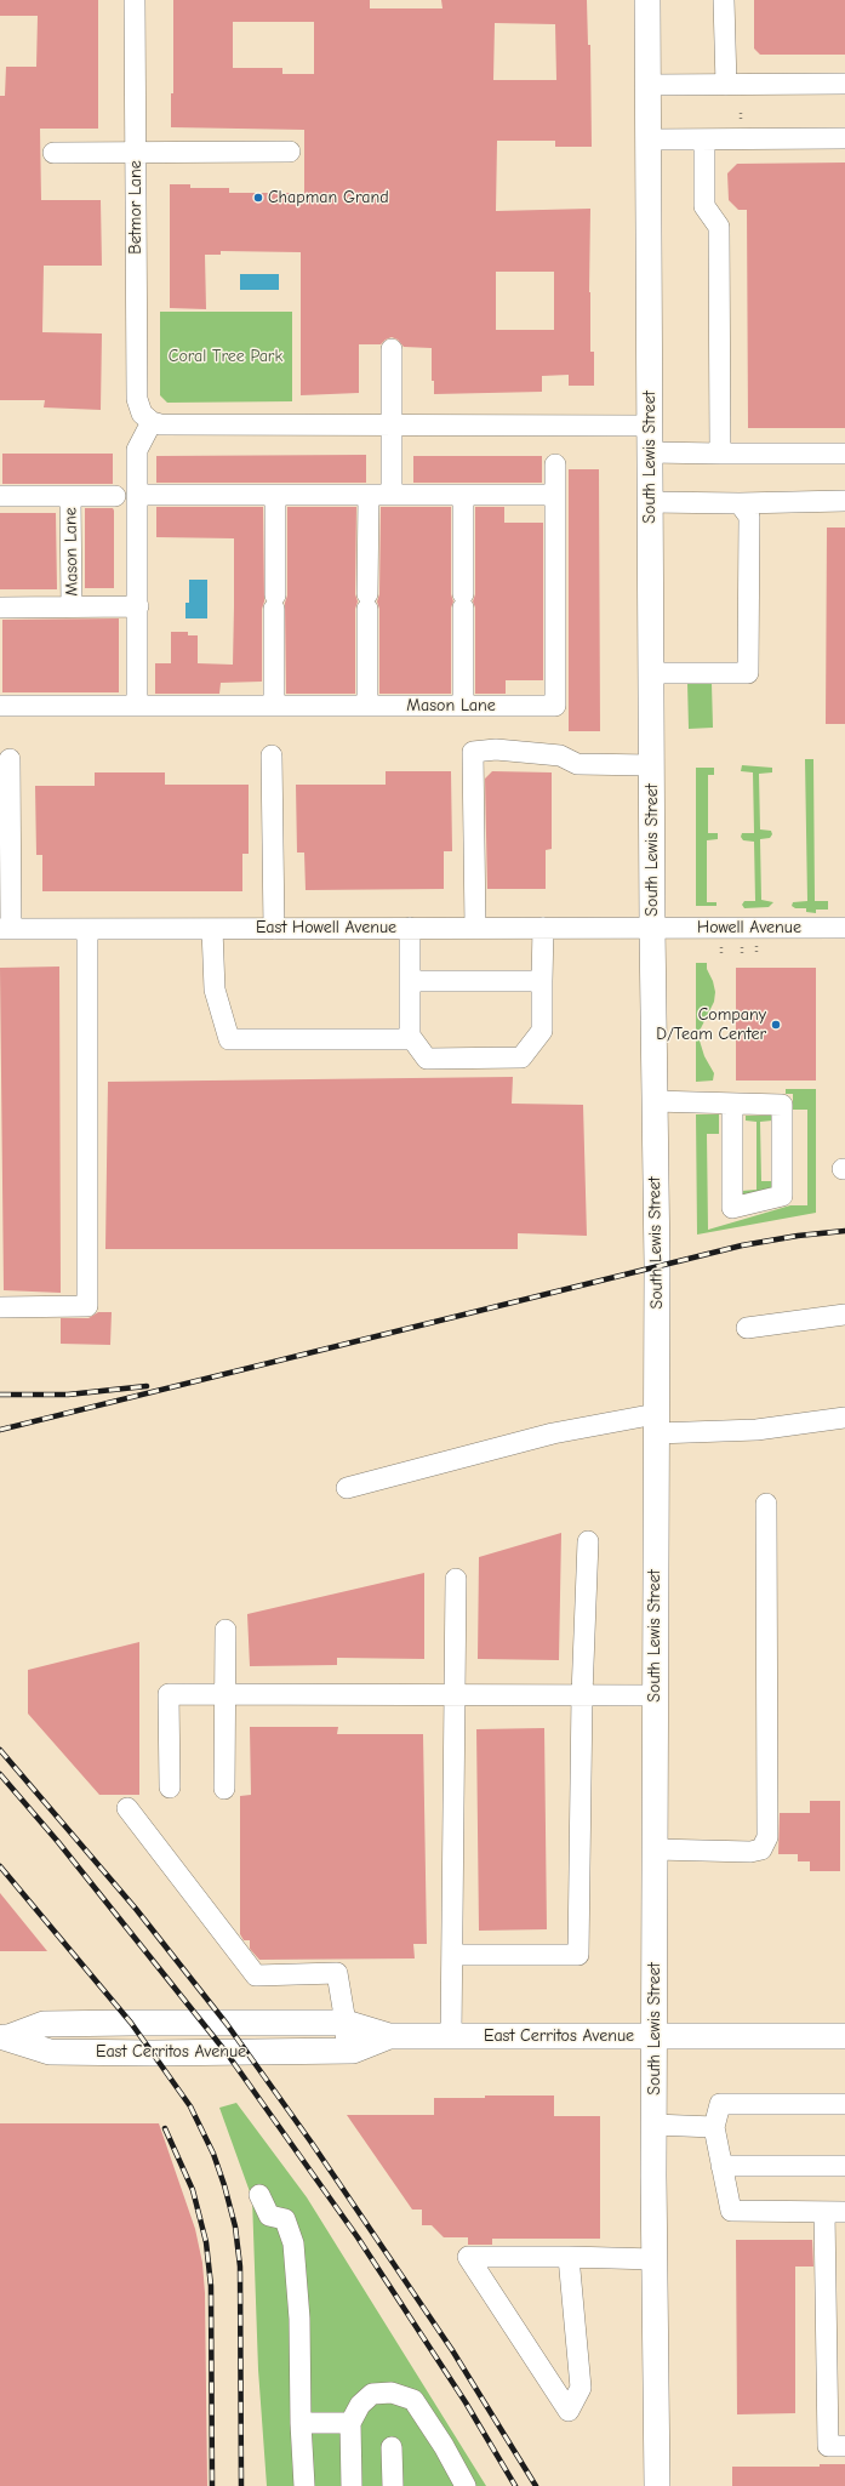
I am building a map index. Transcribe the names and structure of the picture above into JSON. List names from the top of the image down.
{
  "streets": {
    "main road": ["South Lewis Street", "East Cerritos Avenue"],
    "street": [
      "Betmor Lane",
      "Mason Lane",
      "East Howell Avenue",
      "Howell Avenue"
    ]
  },
  "crossings": [
    ["South Lewis Street", "East Howell Avenue"],
    ["South Lewis Street", "Howell Avenue"],
    ["South Lewis Street", "East Cerritos Avenue"],
    ["East Howell Avenue", "Howell Avenue"]
  ],
  "parks": ["Coral Tree Park"],
  "places": ["Chapman Grand", "Company D/Team Center"]
}
